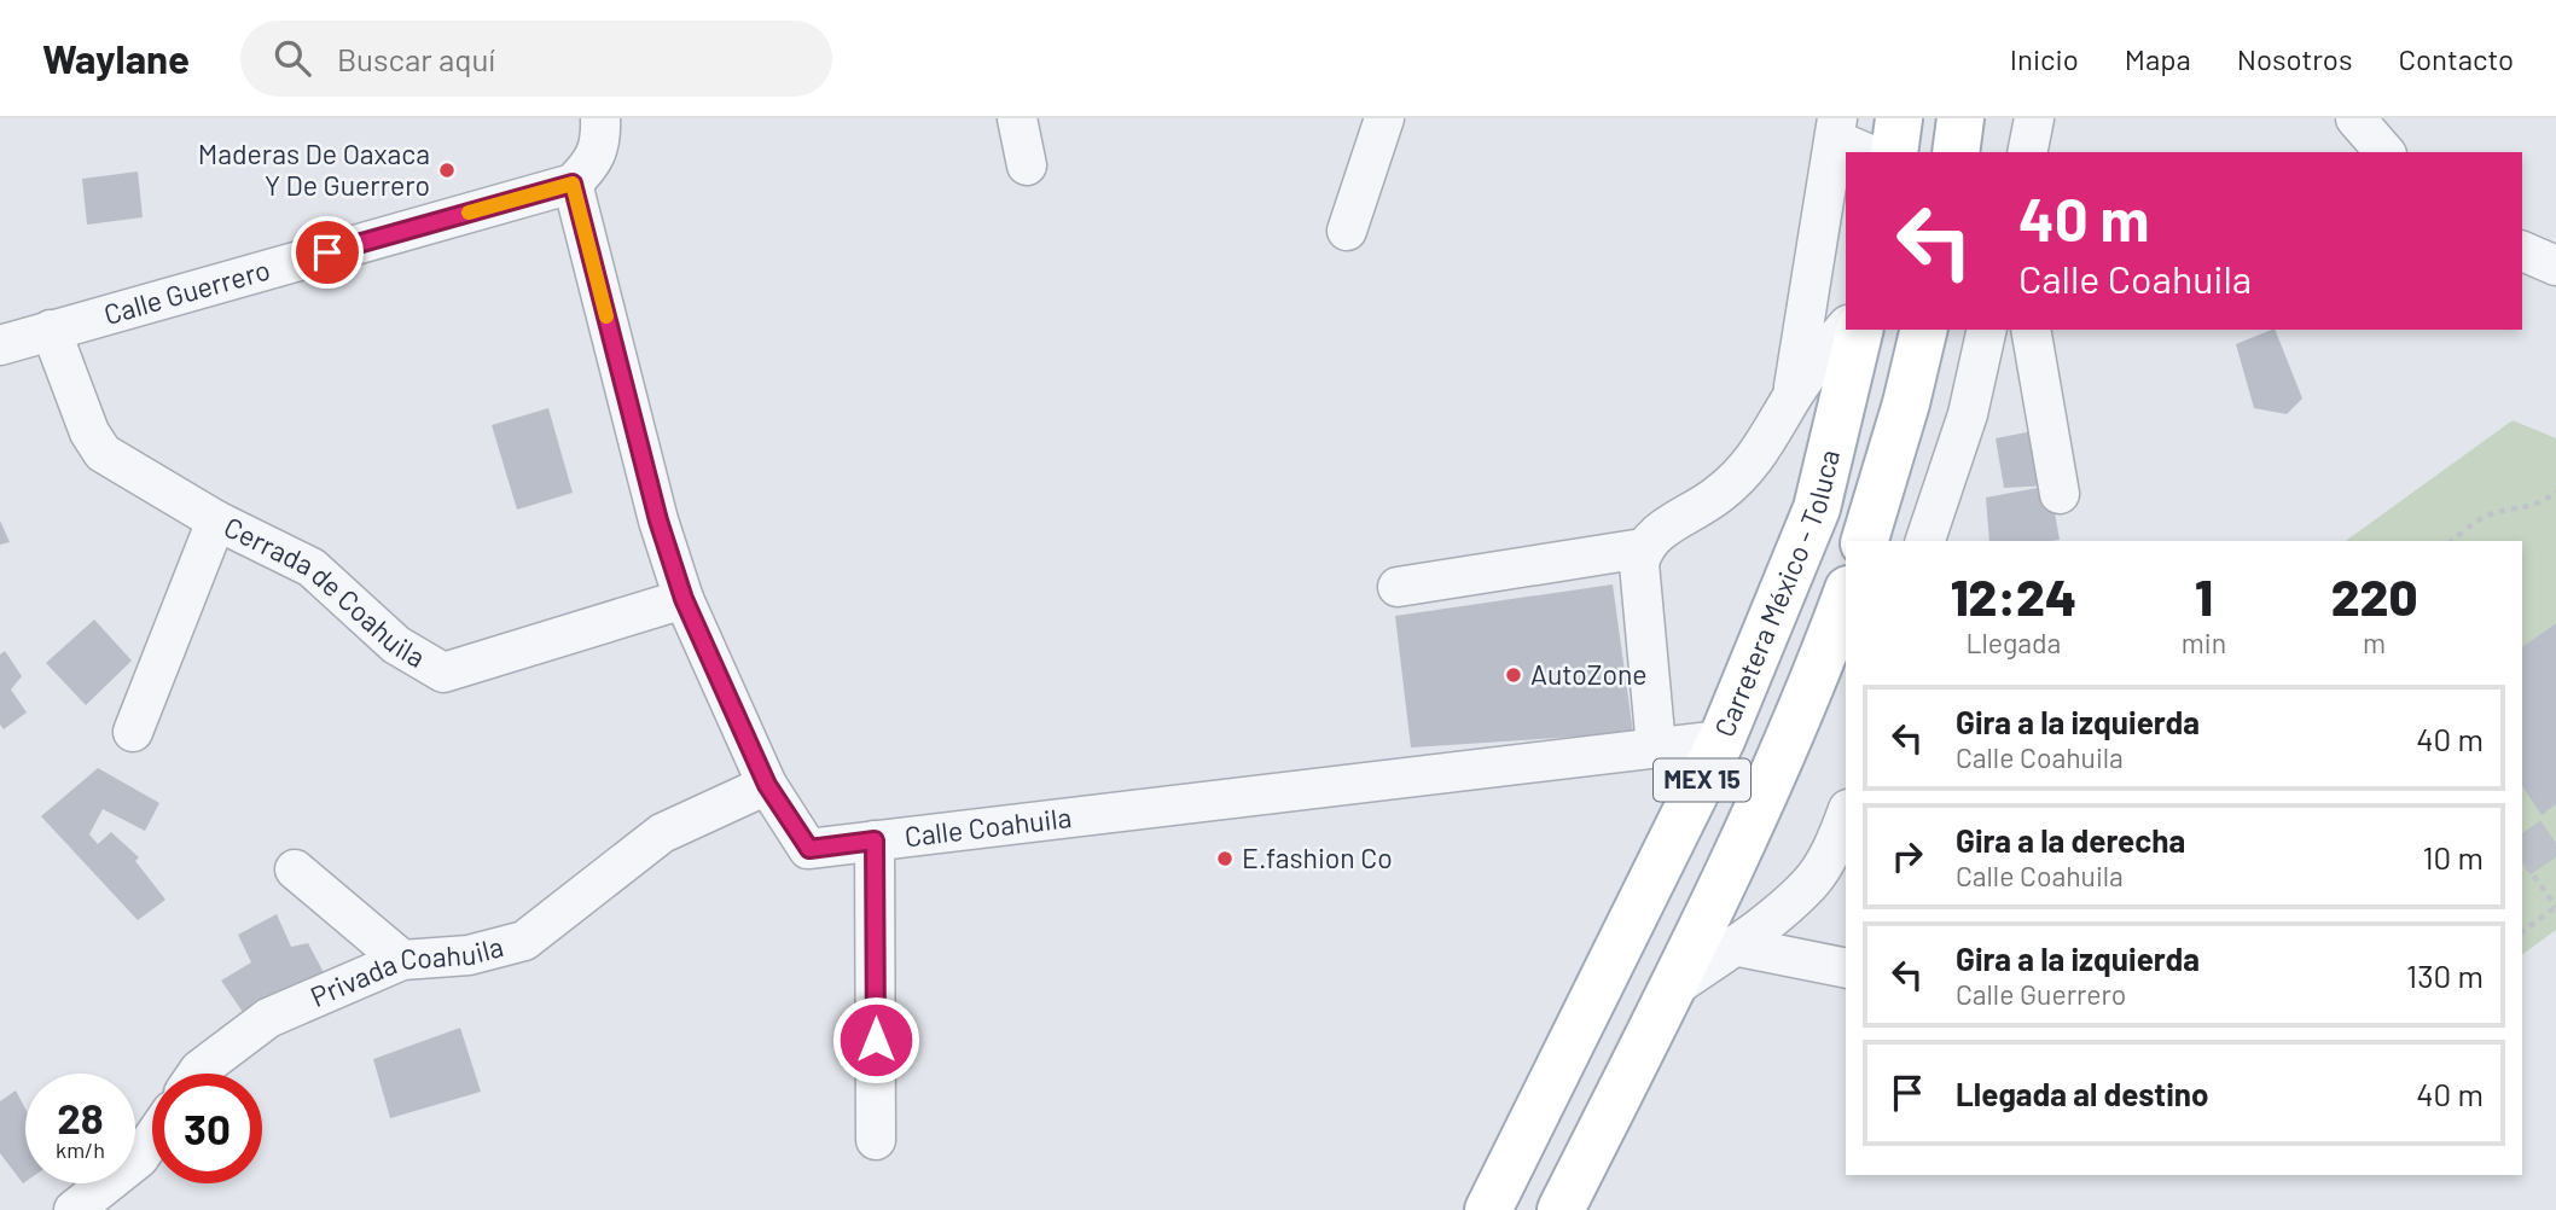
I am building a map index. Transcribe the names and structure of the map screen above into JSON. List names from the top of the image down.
{
  "streets": {
    "main road": ["Carretera México - Toluca", "MEX 15"],
    "street": [
      "Calle Guerrero",
      "Cerrada de Coahuila",
      "Calle Coahuila",
      "Privada Coahuila"
    ]
  },
  "crossings": [
    ["Calle Guerrero", "Cerrada de Coahuila"],
    ["Calle Guerrero", "Calle Coahuila"],
    ["Carretera México - Toluca", "Calle Coahuila"],
    ["Cerrada de Coahuila", "Calle Coahuila"],
    ["Calle Coahuila", "Privada Coahuila"]
  ],
  "places": ["Maderas De Oaxaca Y De Guerrero", "AutoZone", "E.fashion Co"],
  "page": {
    "header": "Waylane",
    "search": "Buscar aquí",
    "nav": [
      "Inicio",
      "Mapa",
      "Nosotros",
      "Contacto"
    ],
    "turn": ["40 m", "Calle Coahuila"],
    "eta": [
      "12:24",
      "Llegada",
      "1",
      "min",
      "220",
      "m"
    ],
    "list": [
      {
        "name": "Gira a la izquierda",
        "note": "Calle Coahuila",
        "value": "40 m"
      },
      {
        "name": "Gira a la derecha",
        "note": "Calle Coahuila",
        "value": "10 m"
      },
      {
        "name": "Gira a la izquierda",
        "note": "Calle Guerrero",
        "value": "130 m"
      },
      {
        "name": "Llegada al destino",
        "value": "40 m"
      }
    ],
    "speed": "28 km/h",
    "limit": "30"
  }
}
